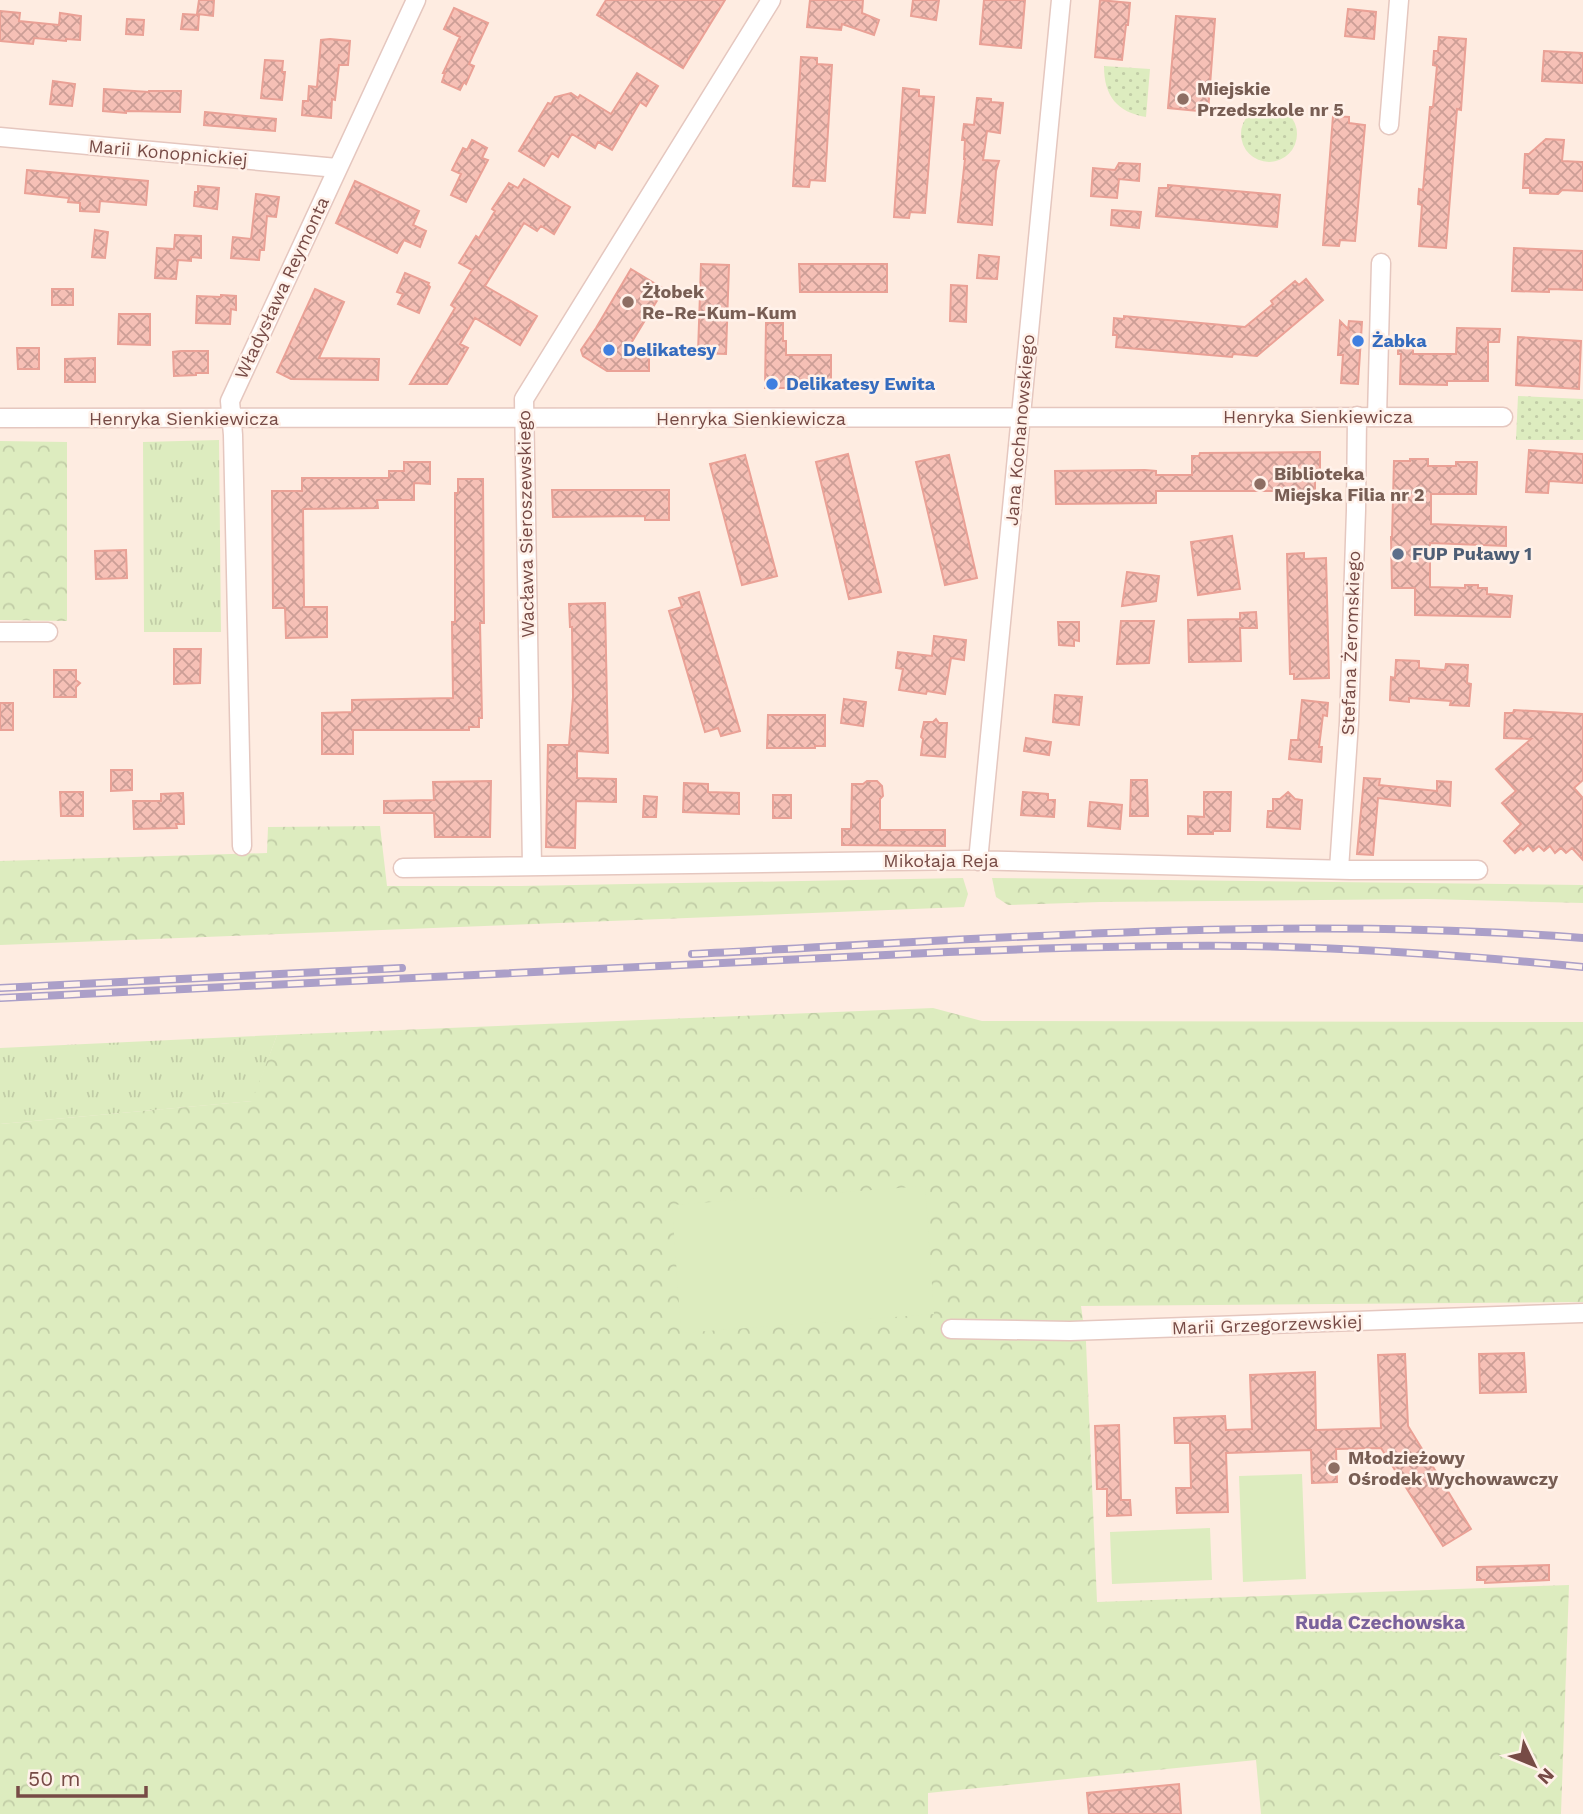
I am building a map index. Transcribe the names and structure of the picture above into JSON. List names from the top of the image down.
{
  "streets": {
    "street": [
      "Marii Konopnickiej",
      "Władysława Reymonta",
      "Henryka Sienkiewicza",
      "Jana Kochanowskiego",
      "Wacława Sieroszewskiego",
      "Stefana Żeromskiego",
      "Mikołaja Reja",
      "Marii Grzegorzewskiej"
    ]
  },
  "crossings": [
    ["Marii Konopnickiej", "Władysława Reymonta"],
    ["Władysława Reymonta", "Henryka Sienkiewicza"],
    ["Henryka Sienkiewicza", "Jana Kochanowskiego"],
    ["Henryka Sienkiewicza", "Wacława Sieroszewskiego"],
    ["Henryka Sienkiewicza", "Stefana Żeromskiego"],
    ["Jana Kochanowskiego", "Mikołaja Reja"],
    ["Wacława Sieroszewskiego", "Mikołaja Reja"],
    ["Stefana Żeromskiego", "Mikołaja Reja"]
  ],
  "districts": ["Ruda Czechowska"],
  "places": [
    "Miejskie Przedszkole nr 5",
    "Żłobek Re-Re-Kum-Kum",
    "Żabka",
    "Delikatesy",
    "Delikatesy Ewita",
    "Biblioteka Miejska Filia nr 2",
    "FUP Puławy 1",
    "Młodzieżowy Ośrodek Wychowawczy"
  ],
  "scale_bar": "50 m",
  "north": "bottom right"
}
